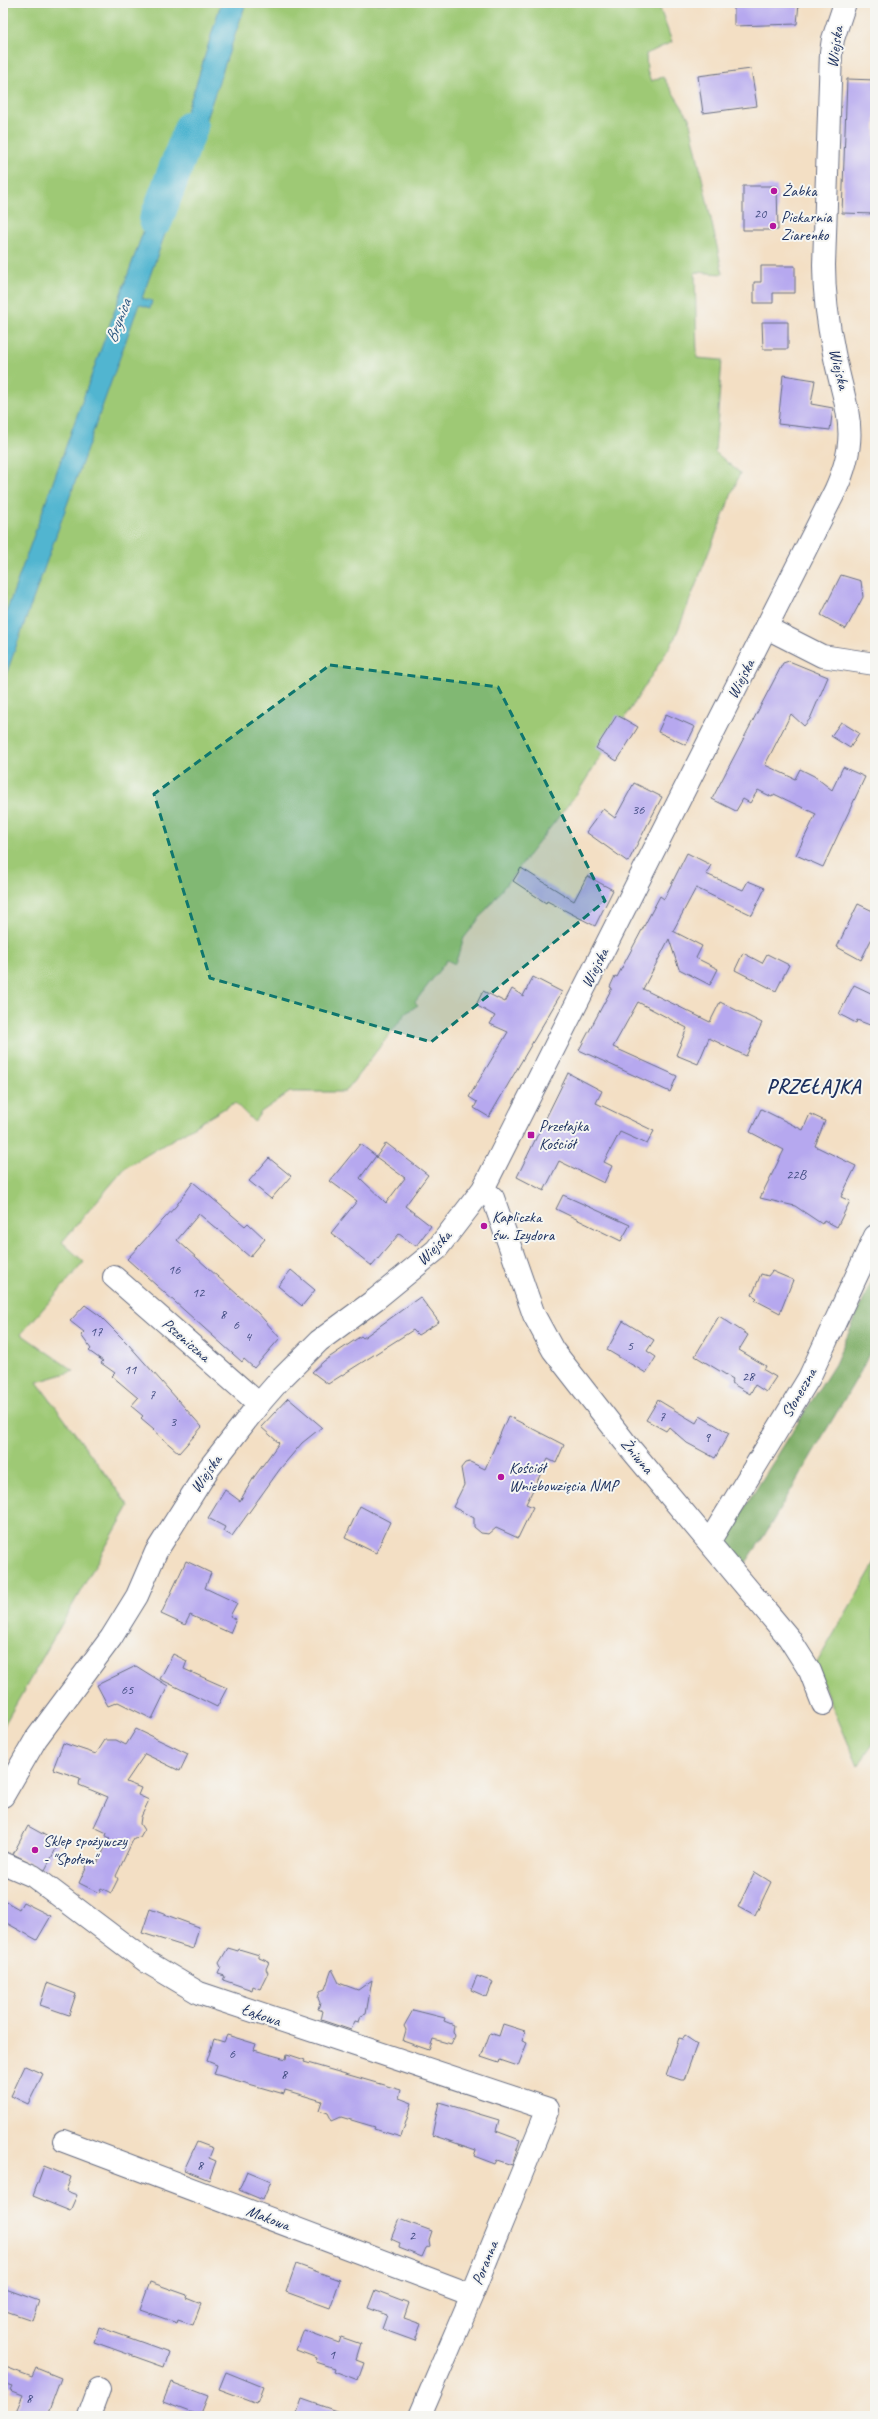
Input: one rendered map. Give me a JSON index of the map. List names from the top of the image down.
{
  "streets": {
    "street": [
      "Wiejska",
      "Pszeniczna",
      "Słoneczna",
      "Żniwna",
      "Łąkowa",
      "Makowa",
      "Poranna"
    ]
  },
  "crossings": [
    ["Wiejska", "Pszeniczna"],
    ["Wiejska", "Żniwna"],
    ["Słoneczna", "Żniwna"],
    ["Łąkowa", "Poranna"],
    ["Makowa", "Poranna"]
  ],
  "districts": ["PRZEŁAJKA"],
  "water": ["Brynica"],
  "places": {
    "other": [
      "Żabka",
      "Piekarnia Ziarenko",
      "Kapliczka św. Izydora",
      "Kościół Wniebowzięcia NMP",
      "Sklep spożywczy - \"Społem\""
    ],
    "transit": ["Przełajka Kościół"]
  },
  "house_numbers": [
    "20",
    "36",
    "22B",
    "16",
    "12",
    "8",
    "6",
    "17",
    "4",
    "5",
    "11",
    "28",
    "7",
    "7",
    "3",
    "9",
    "65",
    "6",
    "8",
    "8",
    "2",
    "1",
    "8"
  ]
}
